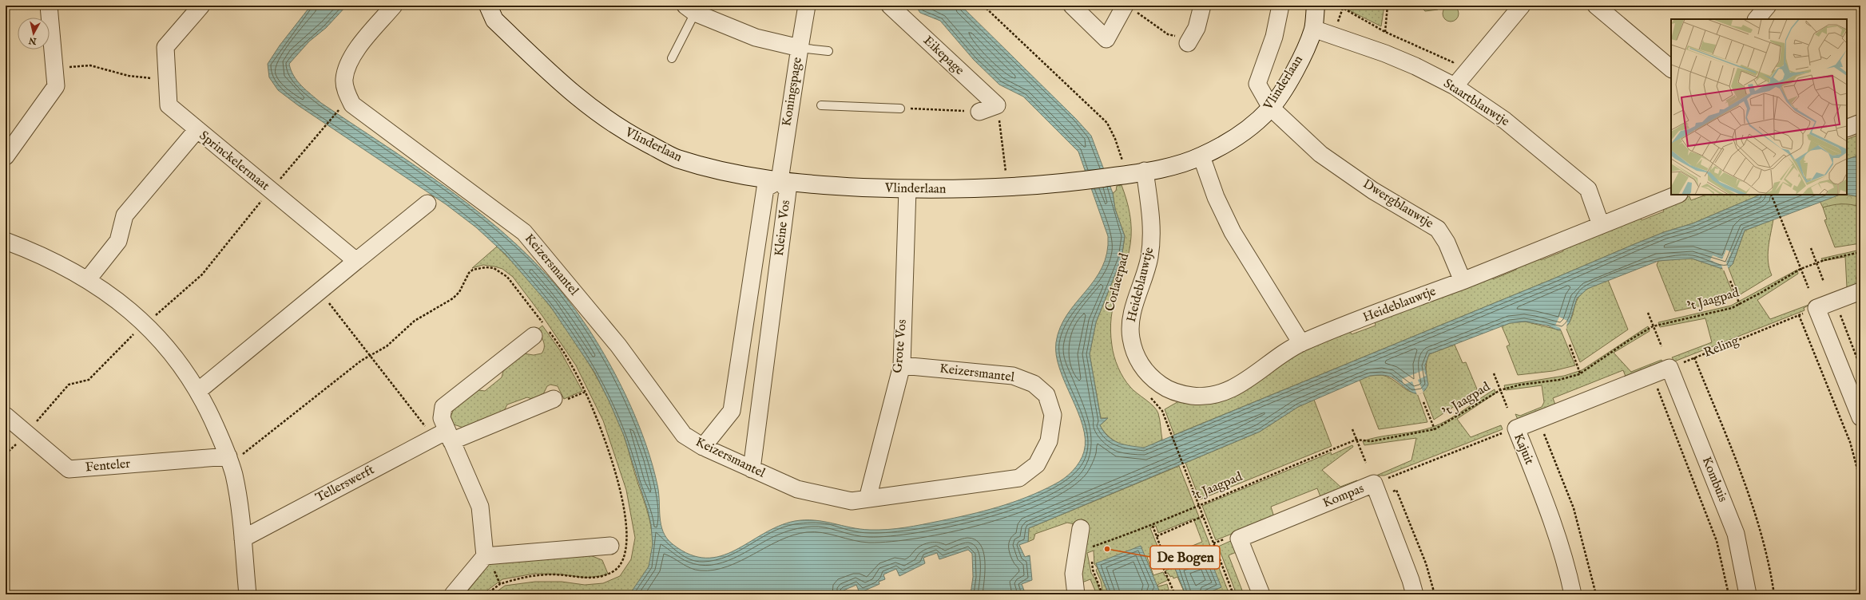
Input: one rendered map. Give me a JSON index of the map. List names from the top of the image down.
{
  "streets": {
    "street": [
      "Eikepage",
      "Vlinderlaan",
      "Koningspage",
      "Staartblauwtje",
      "Sprinckelermaat",
      "Dwergblauwtje",
      "Kleine Vos",
      "Keizersmantel",
      "Heideblauwtje",
      "Grote Vos",
      "Kajuit",
      "Fenteler",
      "Kombuis",
      "Tellerswerft",
      "Kompas"
    ],
    "path": ["'t Jaagpad", "Reling"]
  },
  "crossings": [
    ["Vlinderlaan", "Koningspage"],
    ["Vlinderlaan", "Staartblauwtje"],
    ["Vlinderlaan", "Dwergblauwtje"],
    ["Vlinderlaan", "Kleine Vos"],
    ["Vlinderlaan", "Heideblauwtje"],
    ["Vlinderlaan", "Grote Vos"],
    ["Koningspage", "Kleine Vos"],
    ["Dwergblauwtje", "Heideblauwtje"],
    ["Kleine Vos", "Keizersmantel"],
    ["Keizersmantel", "Grote Vos"],
    ["'t Jaagpad", "Kompas"],
    ["Reling", "Kombuis"],
    ["Kajuit", "Kompas"]
  ],
  "places": ["De Bogen"],
  "north": "bottom"
}
